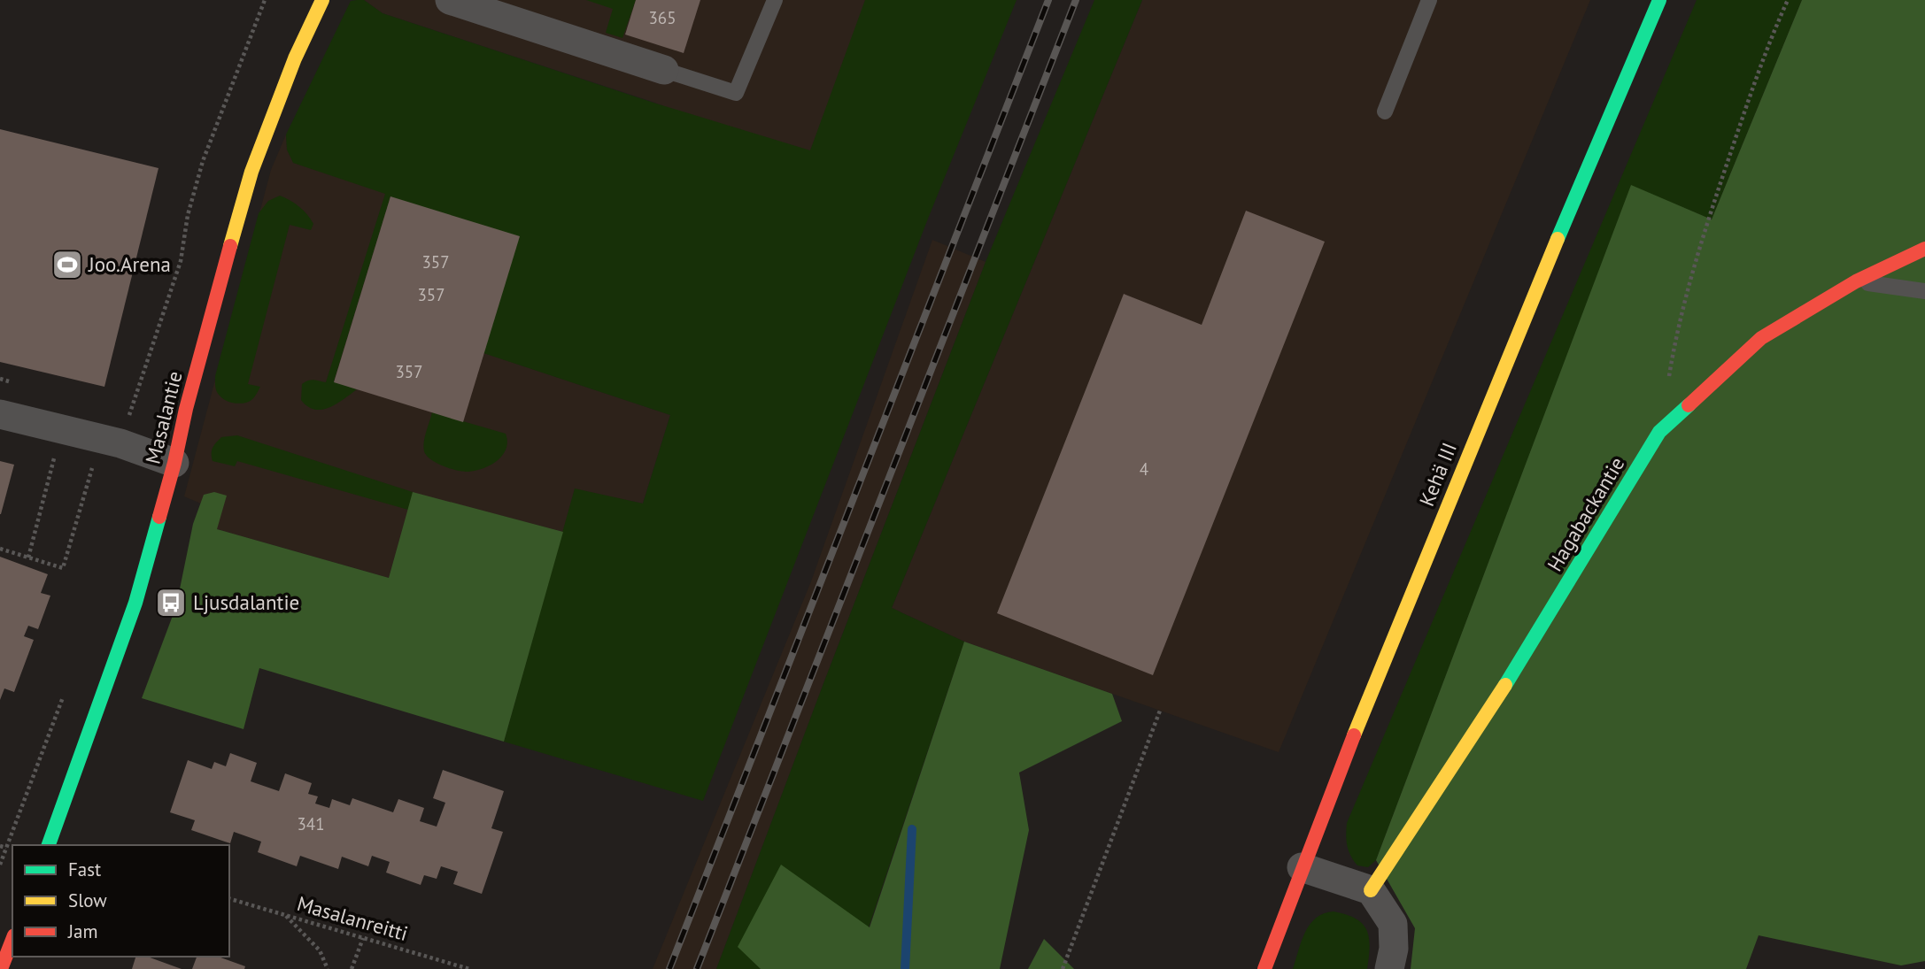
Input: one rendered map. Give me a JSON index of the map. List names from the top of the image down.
{
  "streets": {
    "main road": ["Masalantie", "Kehä III", "Hagabackantie"],
    "path": ["Masalanreitti"]
  },
  "places": {
    "sports": ["Joo.Arena"],
    "bus stop": ["Ljusdalantie"]
  },
  "house_numbers": [
    "365",
    "357",
    "357",
    "357",
    "4",
    "341"
  ],
  "legend": ["Fast", "Slow", "Jam"]
}
